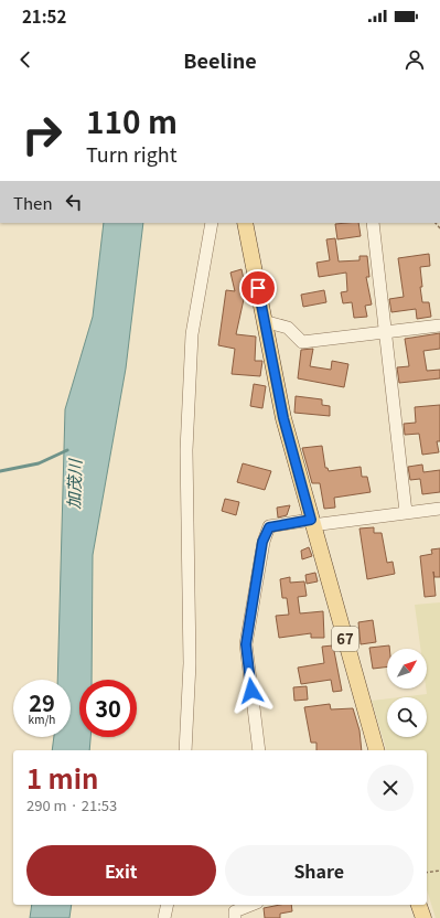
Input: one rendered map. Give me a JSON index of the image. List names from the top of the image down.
{
  "streets": {
    "main road": ["67"]
  },
  "water": ["加茂川"],
  "north": "top right",
  "page": {
    "status": "21:52",
    "header": "Beeline",
    "turn": ["110 m", "Turn right"],
    "then": "Then",
    "speed": "29 km/h",
    "limit": "30",
    "heading": ["1 min", "290 m · 21:53"],
    "buttons": ["Exit", "Share"]
  }
}
